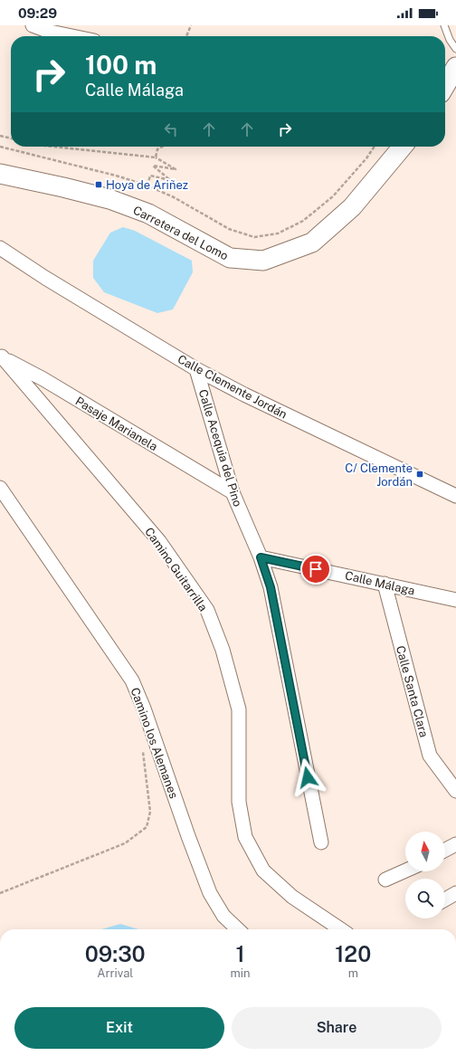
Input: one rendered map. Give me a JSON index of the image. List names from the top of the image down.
{
  "streets": {
    "main road": ["Carretera del Lomo"],
    "street": [
      "Calle Clemente Jordán",
      "Pasaje Marianela",
      "Calle Acequia del Pino",
      "Camino Guitarrilla",
      "Calle Málaga",
      "Calle Santa Clara",
      "Camino los Alemanes"
    ]
  },
  "crossings": [
    ["Calle Clemente Jordán", "Calle Acequia del Pino"],
    ["Pasaje Marianela", "Calle Acequia del Pino"],
    ["Pasaje Marianela", "Camino Guitarrilla"],
    ["Calle Acequia del Pino", "Calle Málaga"],
    ["Calle Málaga", "Calle Santa Clara"]
  ],
  "places": {
    "transit": ["Hoya de Ariñez", "C/ Clemente Jordán"]
  },
  "north": "top",
  "page": {
    "status": "09:29",
    "turn": ["100 m", "Calle Málaga"],
    "eta": [
      "09:30",
      "Arrival",
      "1",
      "min",
      "120",
      "m"
    ],
    "buttons": ["Exit", "Share"]
  }
}
